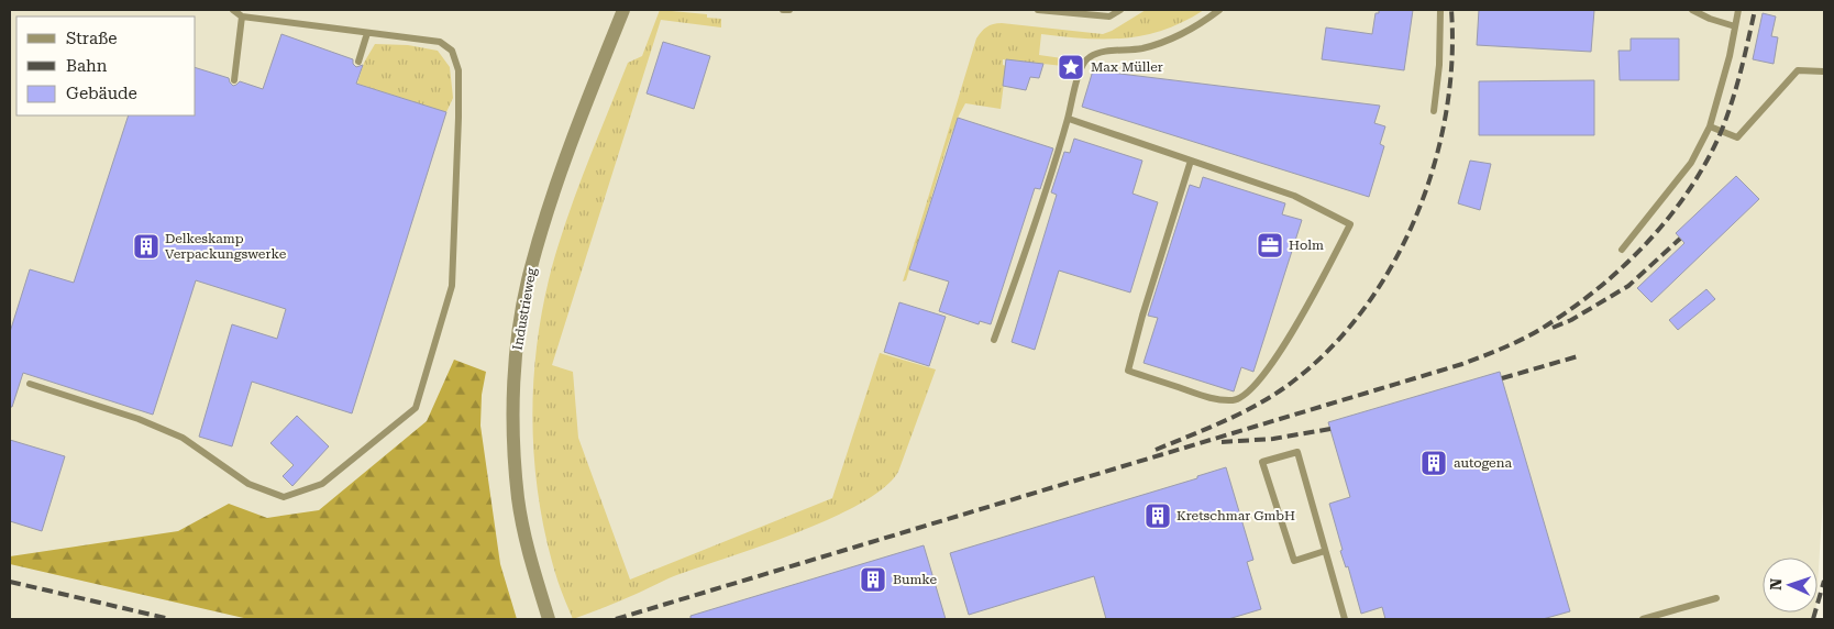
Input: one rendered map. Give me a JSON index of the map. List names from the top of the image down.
{
  "streets": {
    "street": ["Industrieweg"]
  },
  "places": {
    "place": ["Max Müller"],
    "office": ["Holm"],
    "building": [
      "Delkeskamp Verpackungswerke",
      "autogena",
      "Kretschmar GmbH",
      "Bumke"
    ]
  },
  "legend": ["Straße", "Bahn", "Gebäude"],
  "north": "left"
}
